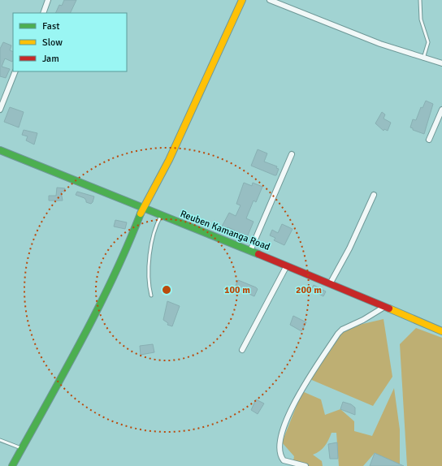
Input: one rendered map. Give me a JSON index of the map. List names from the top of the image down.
{
  "streets": {
    "street": ["Reuben Kamanga Road"]
  },
  "legend": ["Fast", "Slow", "Jam"],
  "rings": ["100 m", "200 m"]
}
